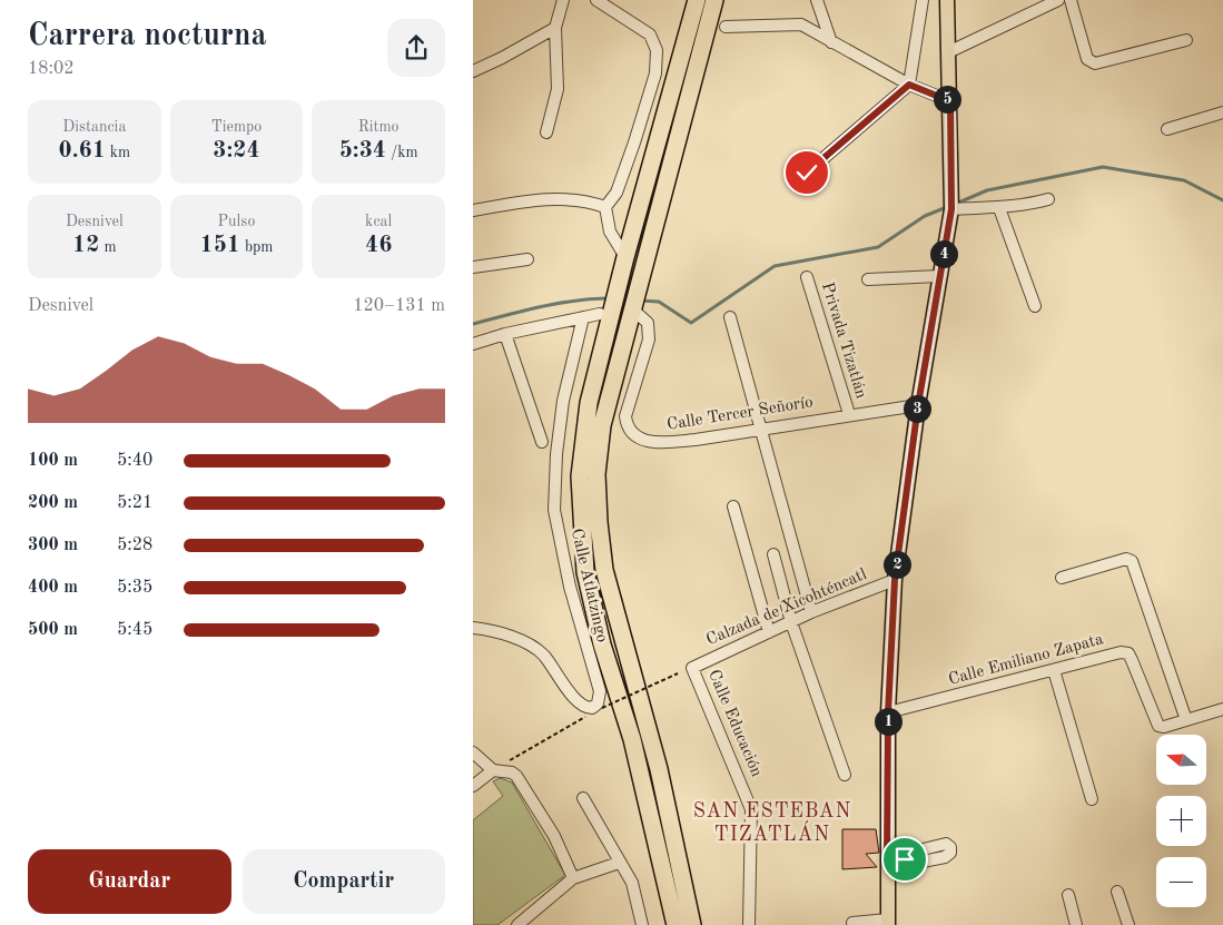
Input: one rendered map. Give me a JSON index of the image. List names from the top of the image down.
{
  "streets": {
    "street": [
      "Privada Tizatlán",
      "Calle Tercer Señorío",
      "Calle Atlatzingo",
      "Calzada de Xicohténcatl",
      "Calle Emiliano Zapata",
      "Calle Educación"
    ]
  },
  "crossings": [
    ["Privada Tizatlán", "Calle Tercer Señorío"],
    ["Calzada de Xicohténcatl", "Calle Educación"]
  ],
  "districts": ["SAN ESTEBAN TIZATLÁN"],
  "north": "left",
  "page": {
    "heading": ["Carrera nocturna", "18:02"],
    "pins": [
      "5",
      "4",
      "3",
      "2",
      "1"
    ],
    "stats": [
      ["Distancia", "0.61 km"],
      ["Tiempo", "3:24"],
      ["Ritmo", "5:34 /km"],
      ["Desnivel", "12 m"],
      ["Pulso", "151 bpm"],
      ["kcal", "46"]
    ],
    "chart": ["Desnivel", "120–131 m"],
    "list": [
      {
        "name": "100 m",
        "note": "5:40"
      },
      {
        "name": "200 m",
        "note": "5:21"
      },
      {
        "name": "300 m",
        "note": "5:28"
      },
      {
        "name": "400 m",
        "note": "5:35"
      },
      {
        "name": "500 m",
        "note": "5:45"
      }
    ],
    "map_buttons": ["+", "−"],
    "buttons": ["Guardar", "Compartir"]
  }
}
